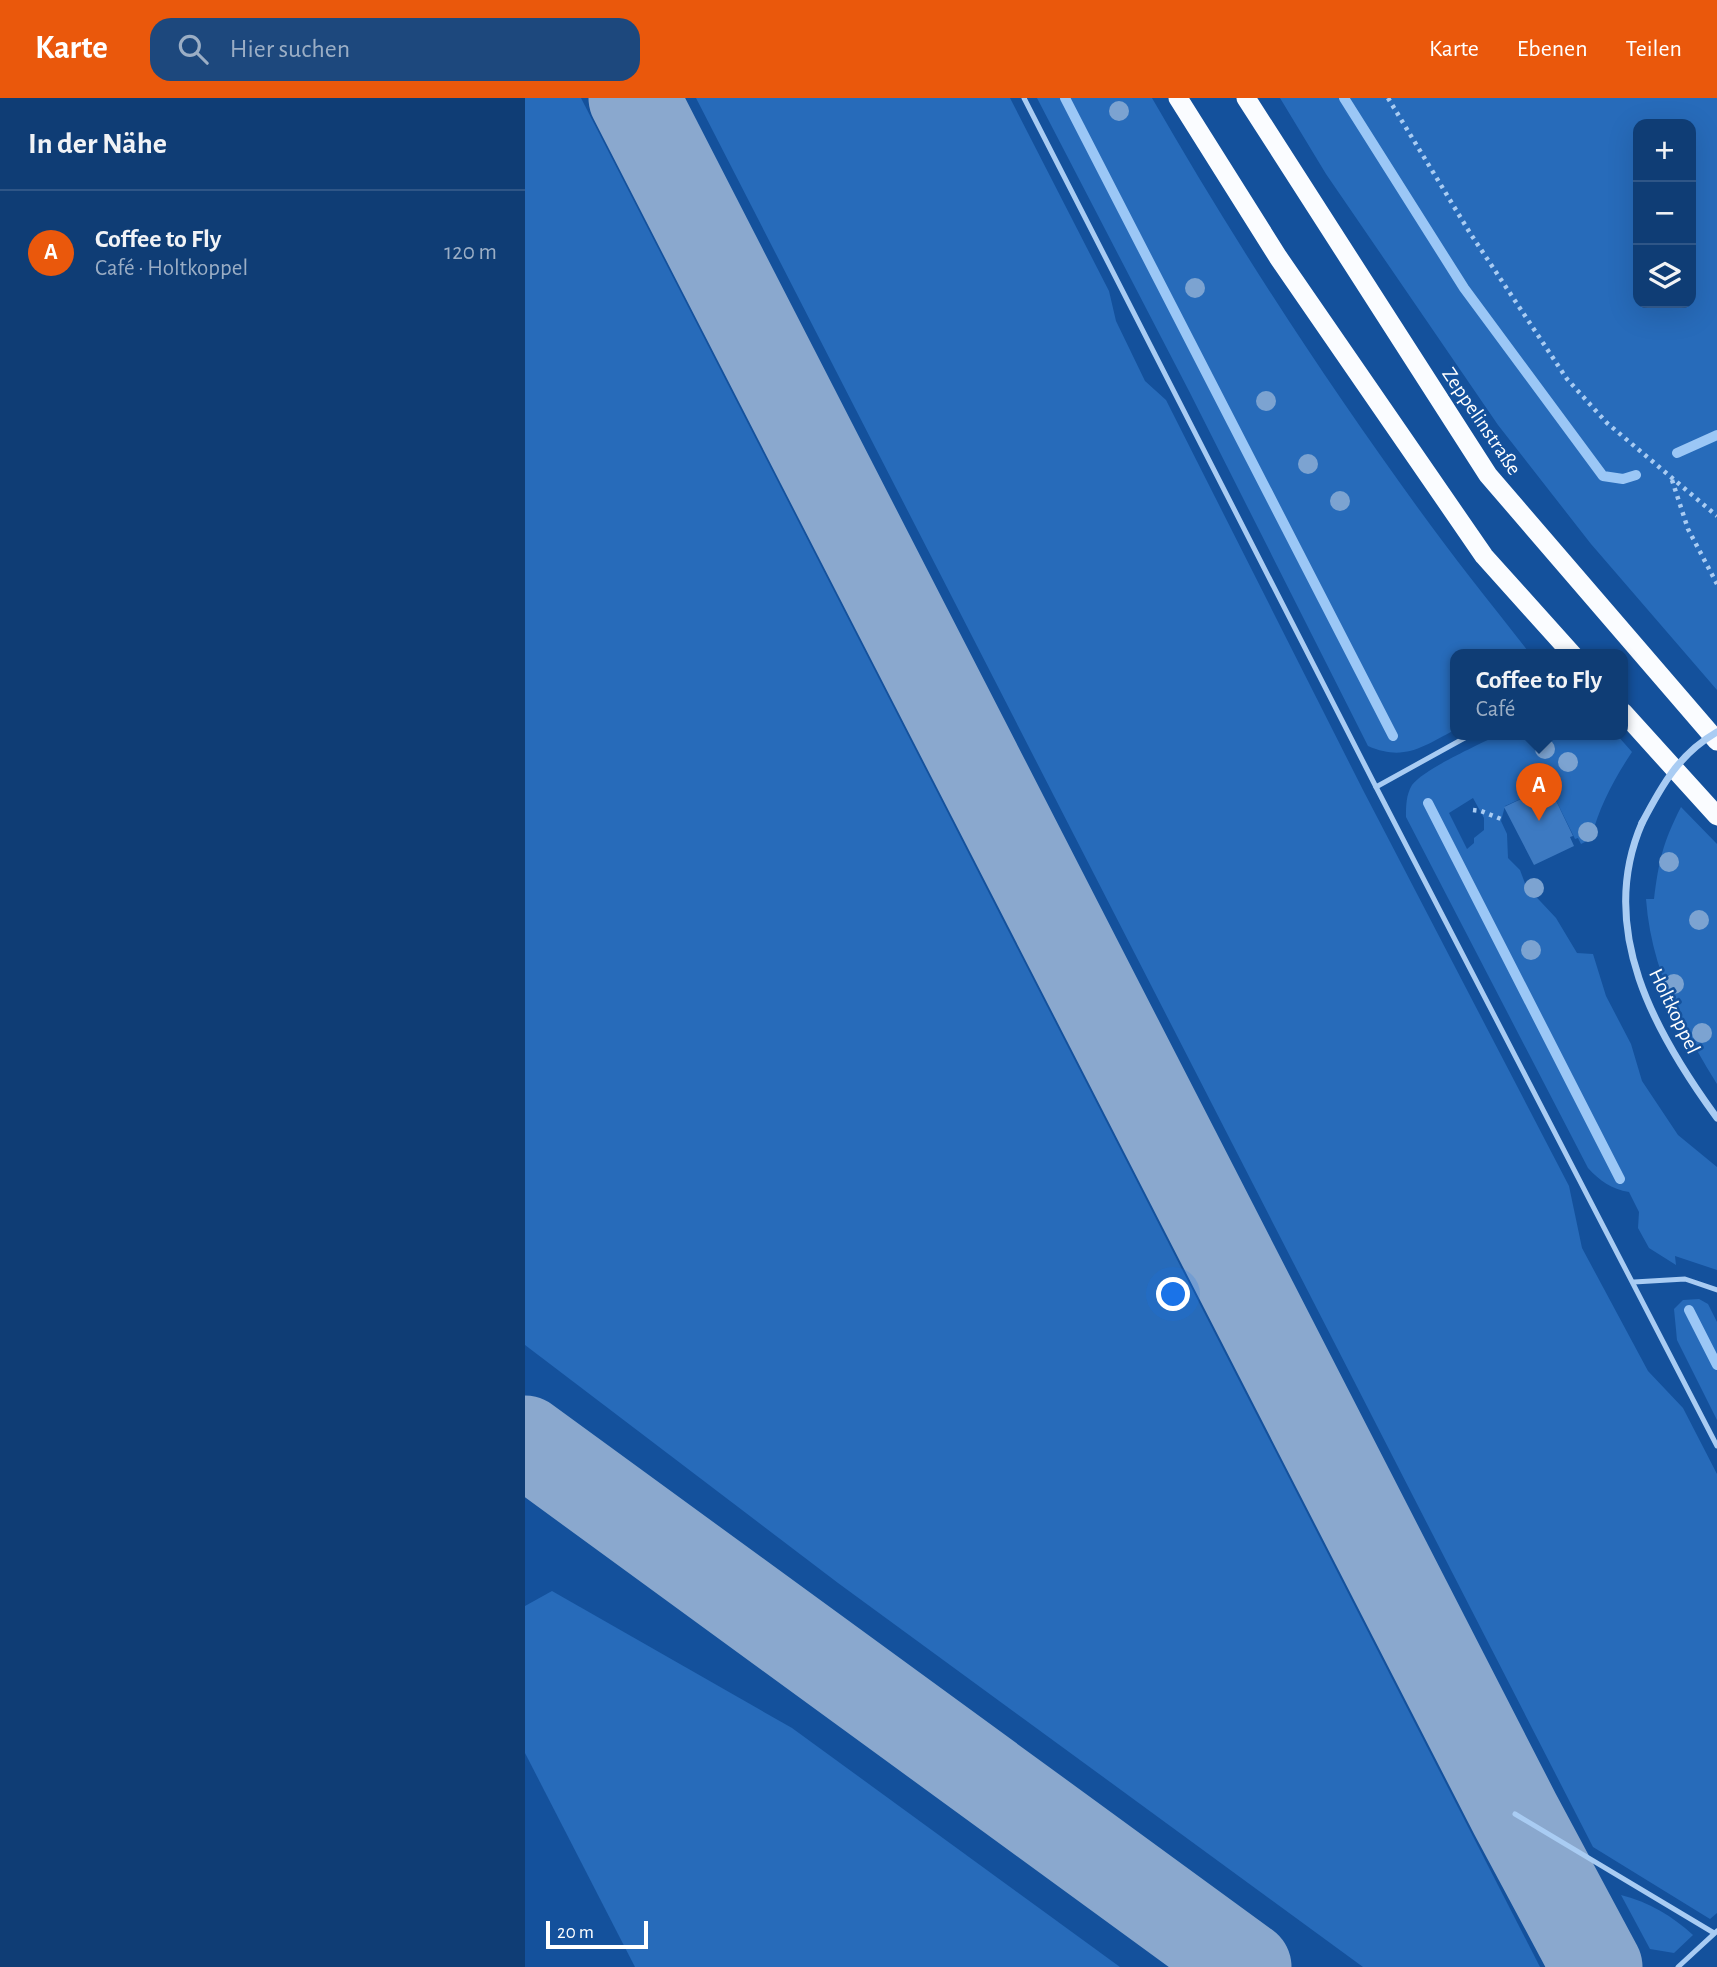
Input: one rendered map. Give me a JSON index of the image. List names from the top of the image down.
{
  "streets": {
    "highway": ["Zeppelinstraße"],
    "street": ["Holtkoppel"]
  },
  "scale_bar": "20 m",
  "page": {
    "header": "Karte",
    "search": "Hier suchen",
    "nav": ["Karte", "Ebenen", "Teilen"],
    "heading": "In der Nähe",
    "map_buttons": ["+", "−"],
    "list": [
      {
        "mark": "A",
        "name": "Coffee to Fly",
        "note": "Café · Holtkoppel",
        "value": "120 m"
      }
    ],
    "popup": ["Coffee to Fly", "Café"],
    "pins": "A",
    "scale": "20 m"
  }
}
